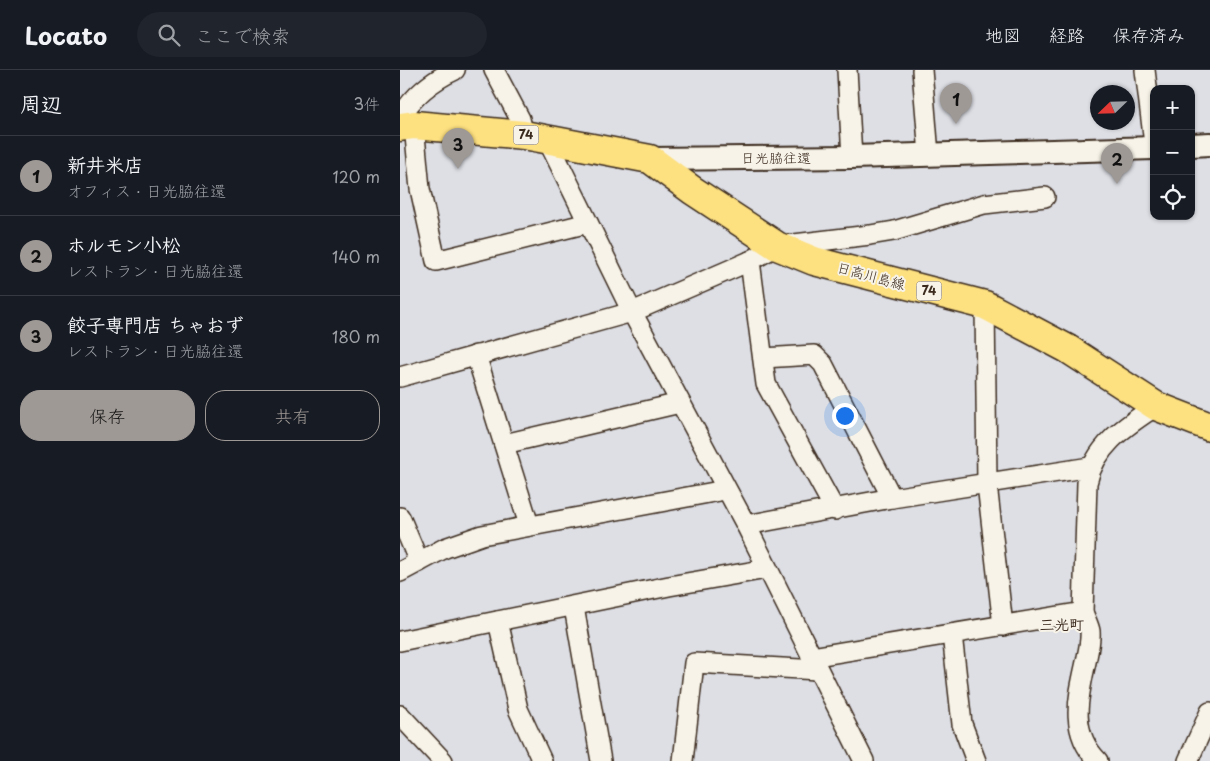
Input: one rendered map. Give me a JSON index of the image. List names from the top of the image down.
{
  "streets": {
    "main road": ["74", "日光脇往還", "日高川島線"]
  },
  "crossings": [
    ["日光脇往還", "日高川島線"]
  ],
  "districts": ["三光町"],
  "north": "bottom left",
  "page": {
    "header": "Locato",
    "search": "ここで検索",
    "nav": ["地図", "経路", "保存済み"],
    "heading": ["周辺", "3件"],
    "pins": ["1", "3", "2"],
    "map_buttons": ["+", "−"],
    "list": [
      {
        "mark": "1",
        "name": "新井米店",
        "note": "オフィス · 日光脇往還",
        "value": "120 m"
      },
      {
        "mark": "2",
        "name": "ホルモン小松",
        "note": "レストラン · 日光脇往還",
        "value": "140 m"
      },
      {
        "mark": "3",
        "name": "餃子専門店 ちゃおず",
        "note": "レストラン · 日光脇往還",
        "value": "180 m"
      }
    ],
    "buttons": ["保存", "共有"]
  }
}
